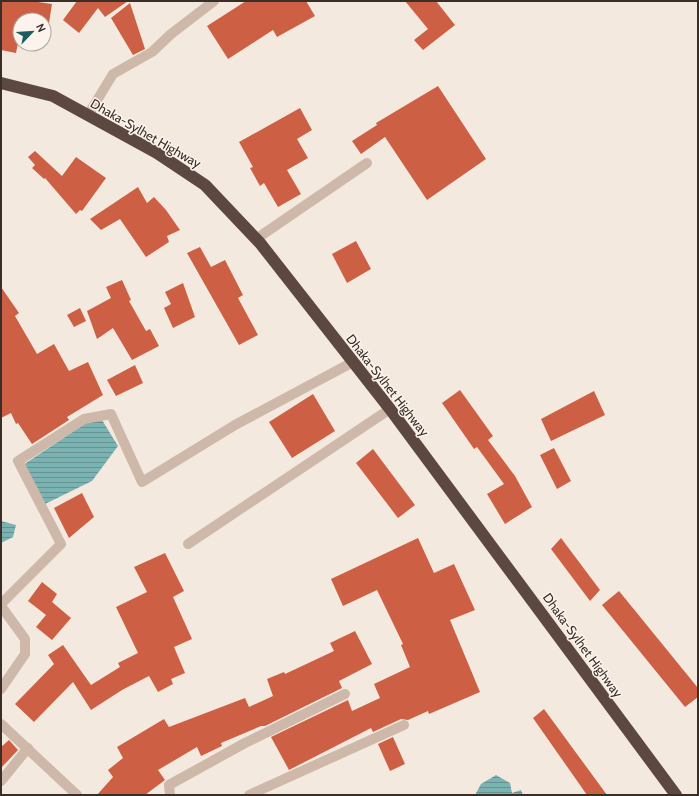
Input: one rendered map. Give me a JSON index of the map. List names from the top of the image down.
{
  "streets": {
    "highway": ["Dhaka-Sylhet Highway"]
  },
  "north": "top right"
}
